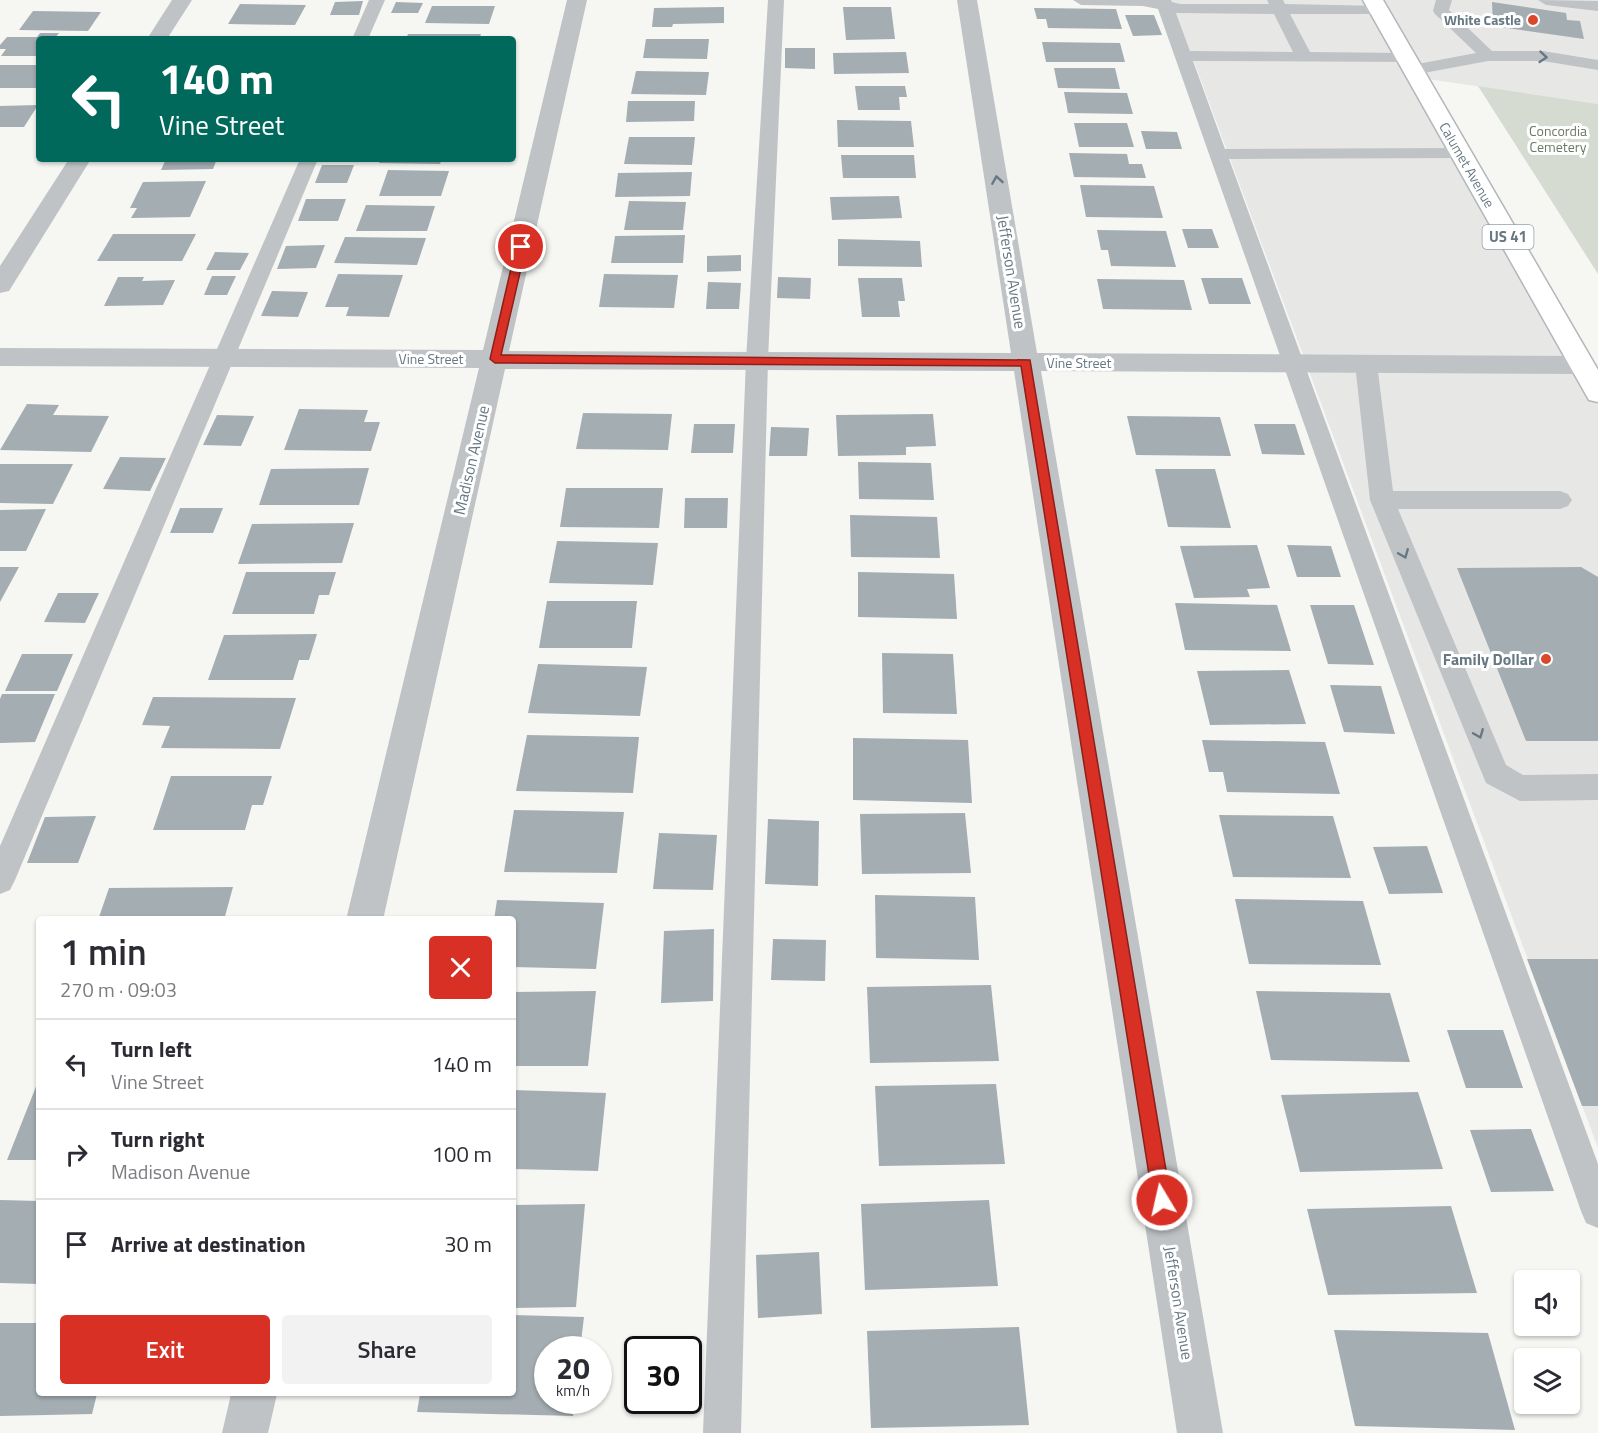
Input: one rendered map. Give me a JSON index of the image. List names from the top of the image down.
{
  "streets": {
    "main road": ["Calumet Avenue", "US 41"],
    "street": ["Jefferson Avenue", "Vine Street", "Madison Avenue"]
  },
  "crossings": [
    ["Calumet Avenue", "Vine Street"],
    ["Jefferson Avenue", "Vine Street"],
    ["Vine Street", "Madison Avenue"]
  ],
  "parks": ["Concordia Cemetery"],
  "places": ["White Castle", "Family Dollar"],
  "page": {
    "turn": ["140 m", "Vine Street"],
    "heading": ["1 min", "270 m · 09:03"],
    "list": [
      {
        "name": "Turn left",
        "note": "Vine Street",
        "value": "140 m"
      },
      {
        "name": "Turn right",
        "note": "Madison Avenue",
        "value": "100 m"
      },
      {
        "name": "Arrive at destination",
        "value": "30 m"
      }
    ],
    "buttons": ["Exit", "Share"],
    "speed": "20 km/h",
    "limit": "30"
  }
}
